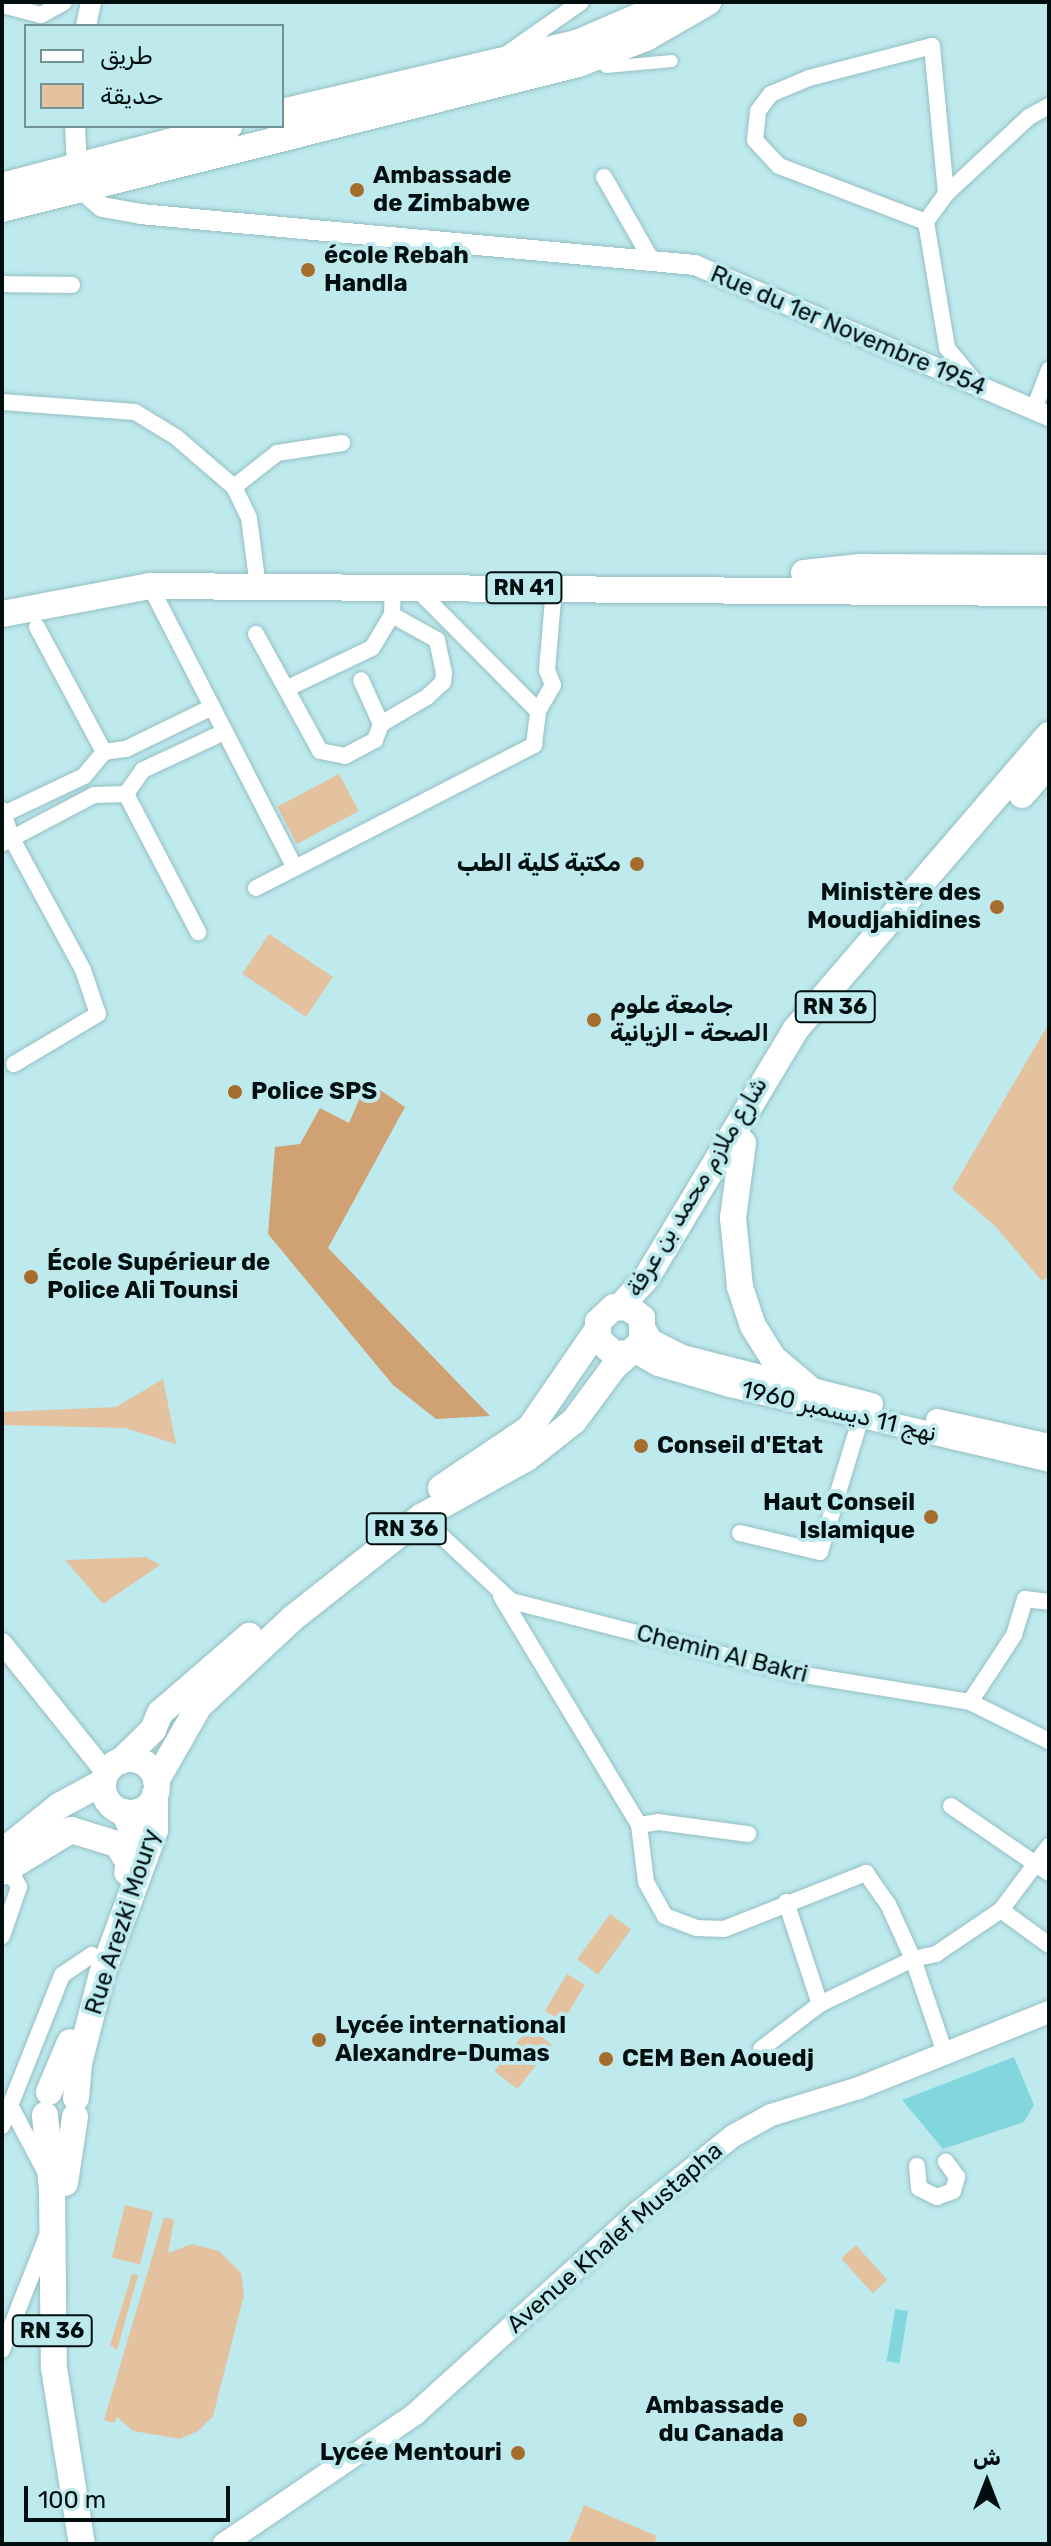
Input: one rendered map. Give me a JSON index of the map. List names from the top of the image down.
{
  "streets": {
    "main road": [
      "RN 41",
      "RN 36",
      "شارع ملازم محمد بن عرفة",
      "نهج 11 ديسمبر 1960",
      "Rue Arezki Moury",
      "Avenue Khalef Mustapha"
    ],
    "street": ["Rue du 1er Novembre 1954", "Chemin Al Bakri"]
  },
  "crossings": [
    ["RN 36", "شارع ملازم محمد بن عرفة"],
    ["RN 36", "نهج 11 ديسمبر 1960"],
    ["RN 36", "Chemin Al Bakri"],
    ["RN 36", "Rue Arezki Moury"],
    ["شارع ملازم محمد بن عرفة", "نهج 11 ديسمبر 1960"]
  ],
  "places": [
    "Ambassade de Zimbabwe",
    "école Rebah Handla",
    "مكتبة كلية الطب",
    "Ministère des Moudjahidines",
    "جامعة علوم الصحة - الزيانية",
    "Police SPS",
    "École Supérieur de Police Ali Tounsi",
    "Conseil d'Etat",
    "Haut Conseil Islamique",
    "Lycée international Alexandre-Dumas",
    "CEM Ben Aouedj",
    "Ambassade du Canada",
    "Lycée Mentouri"
  ],
  "legend": ["طريق", "حديقة"],
  "scale_bar": "100 m",
  "north": "top"
}
